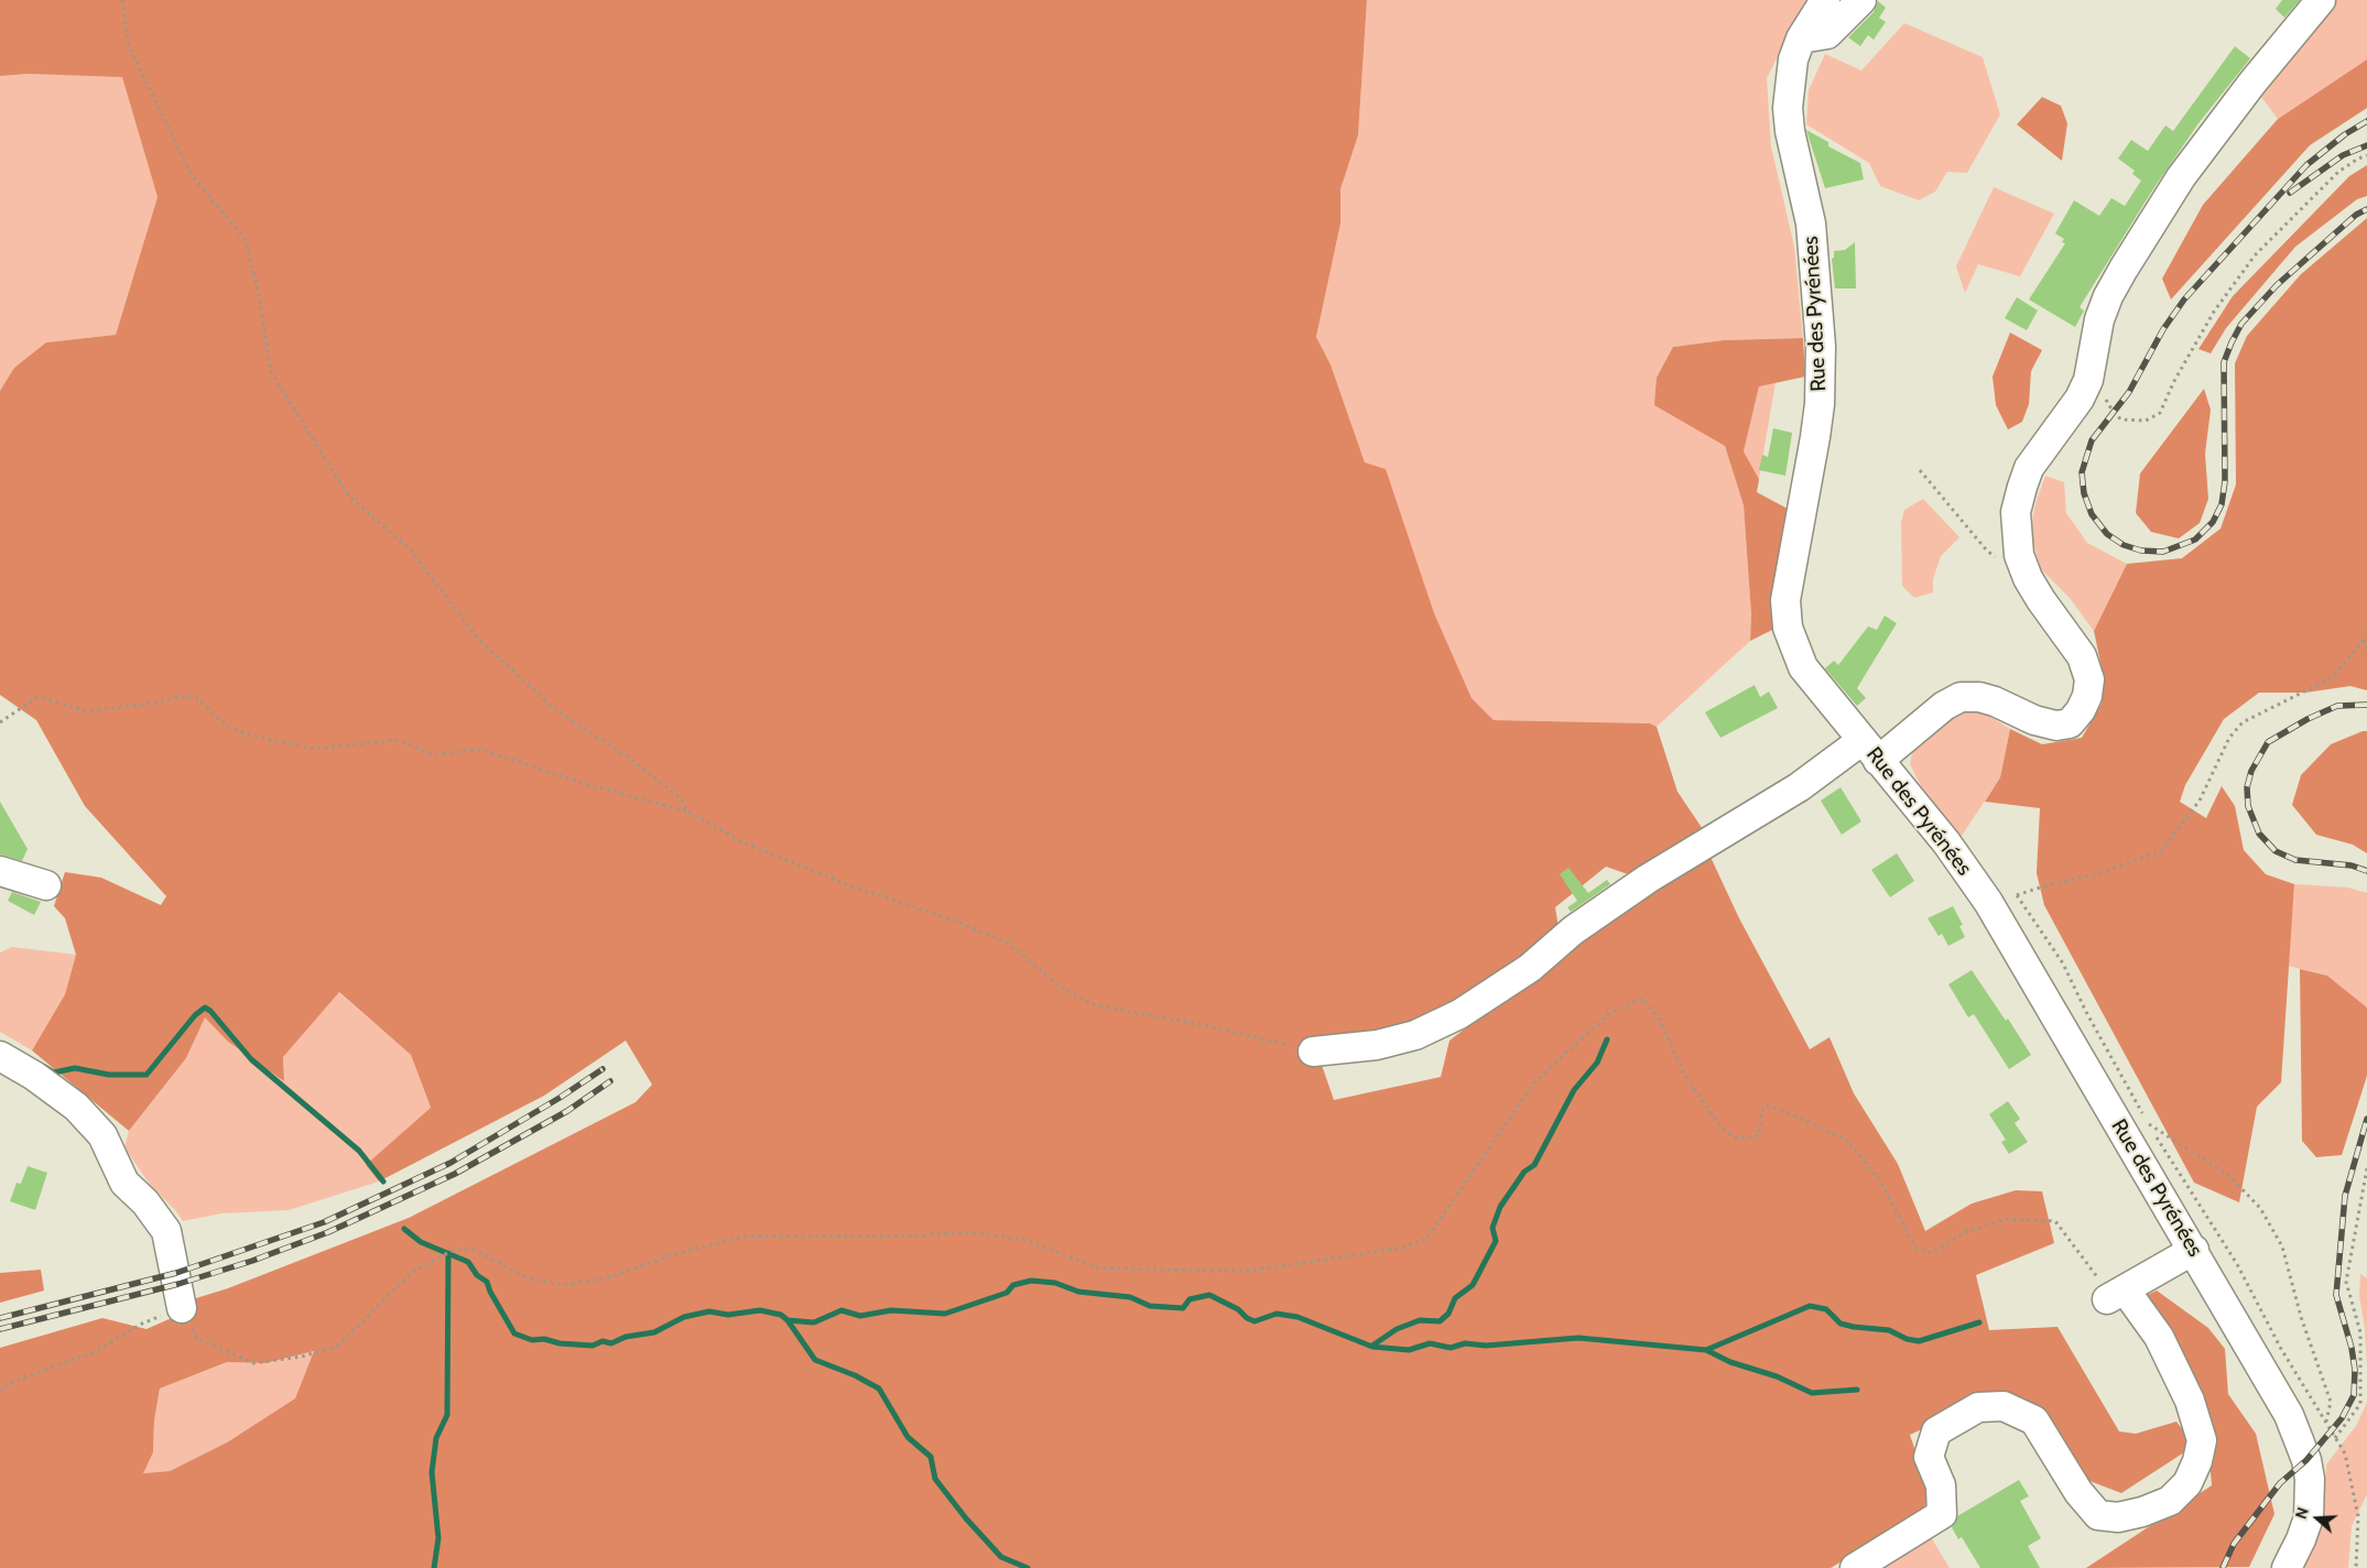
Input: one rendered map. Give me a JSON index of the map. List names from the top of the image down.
{
  "streets": {
    "street": ["Rue des Pyrénées"]
  },
  "north": "left"
}
